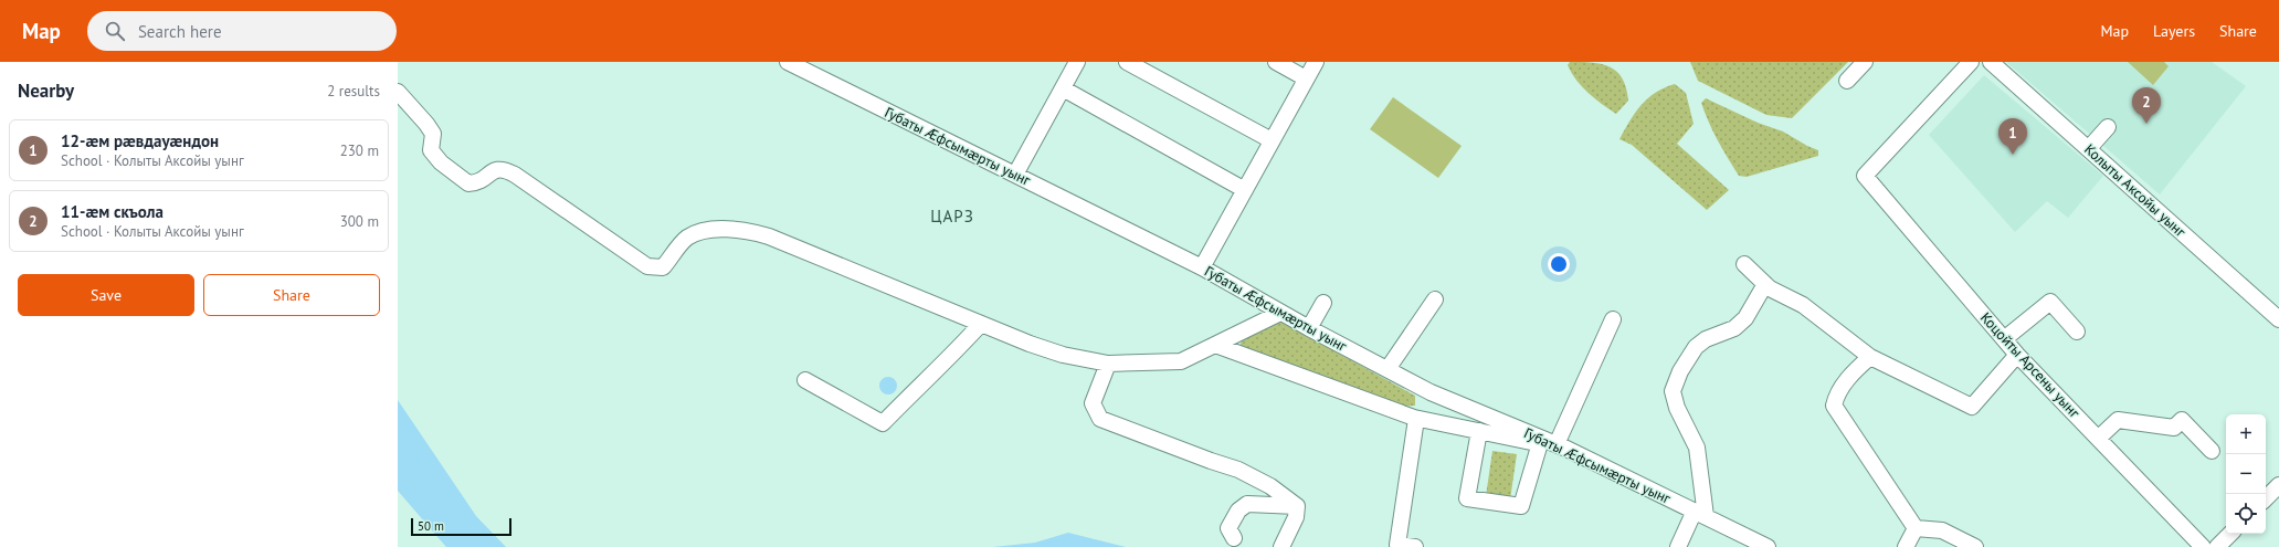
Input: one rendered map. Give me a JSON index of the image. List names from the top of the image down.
{
  "streets": {
    "street": ["Губаты Æфсымæрты уынг", "Колыты Аксойы уынг", "Коцойты Арсены уынг"]
  },
  "districts": ["ЦАРЗ"],
  "scale_bar": "50 m",
  "page": {
    "header": "Map",
    "search": "Search here",
    "nav": ["Map", "Layers", "Share"],
    "heading": ["Nearby", "2 results"],
    "pins": ["2", "1"],
    "list": [
      {
        "mark": "1",
        "name": "12-æм рӕвдауӕндон",
        "note": "School · Колыты Аксойы уынг",
        "value": "230 m"
      },
      {
        "mark": "2",
        "name": "11-æм скъола",
        "note": "School · Колыты Аксойы уынг",
        "value": "300 m"
      }
    ],
    "buttons": ["Save", "Share"],
    "map_buttons": ["+", "−"],
    "scale": "50 m"
  }
}
